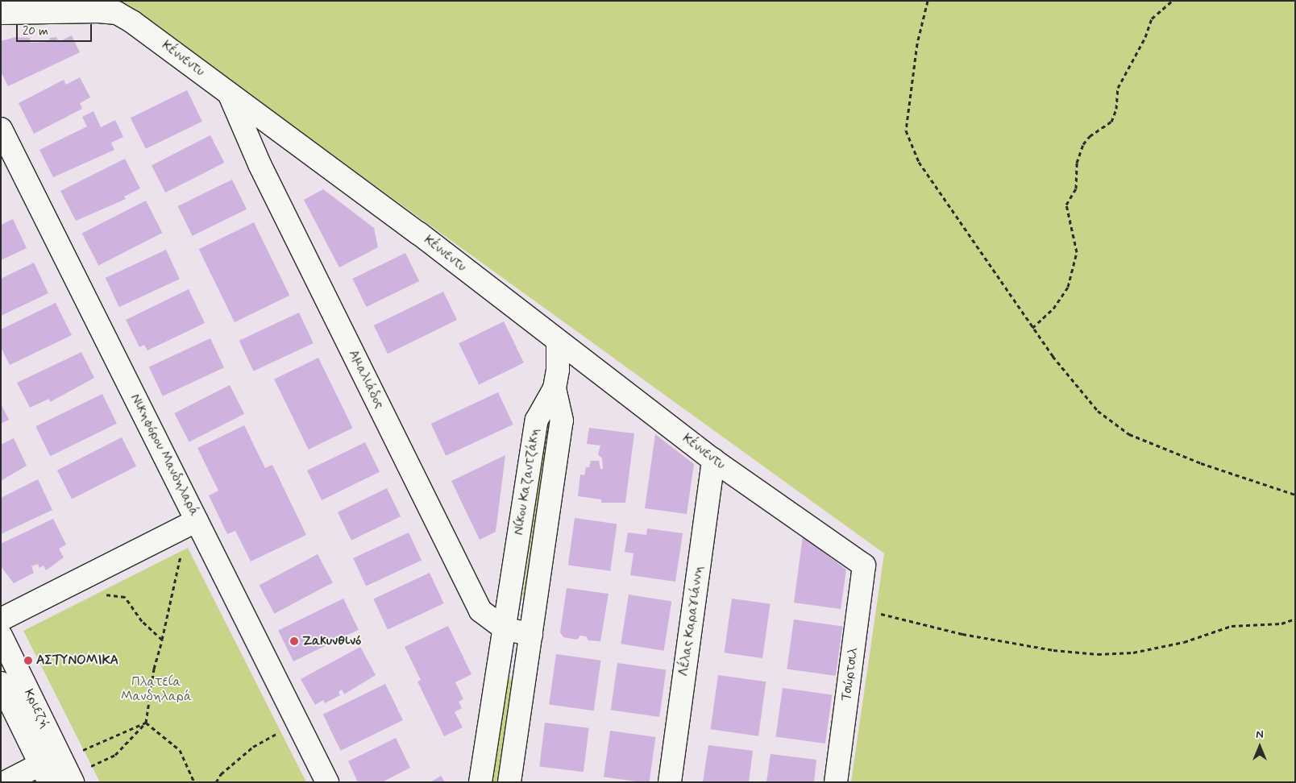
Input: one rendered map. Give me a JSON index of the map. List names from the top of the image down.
{
  "streets": {
    "street": [
      "Κέννεντυ",
      "Αμαλιάδος",
      "Νικηφόρου Μανδηλαρά",
      "Νίκου Καζαντζάκη",
      "Λέλας Καραγιάννη",
      "Τσώρτσιλ",
      "Κριεζή"
    ]
  },
  "crossings": [
    ["Κέννεντυ", "Αμαλιάδος"],
    ["Κέννεντυ", "Λέλας Καραγιάννη"],
    ["Κέννεντυ", "Τσώρτσιλ"],
    ["Αμαλιάδος", "Νίκου Καζαντζάκη"]
  ],
  "parks": ["Πλατεία Μανδηλαρά"],
  "places": ["Ζακυνθινό", "ΑΣΤΥΝΟΜΙΚΑ"],
  "scale_bar": "20 m",
  "north": "top"
}
